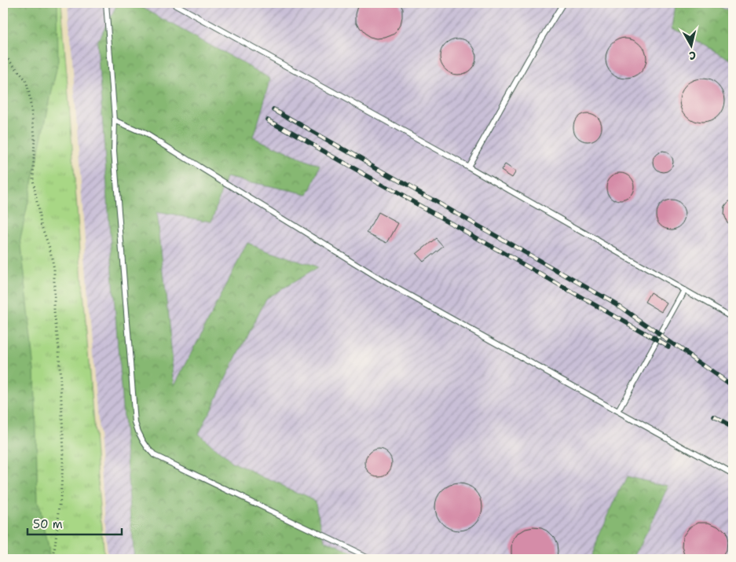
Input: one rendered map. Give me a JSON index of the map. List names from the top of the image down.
{
  "scale_bar": "50 m",
  "north": "bottom"
}
